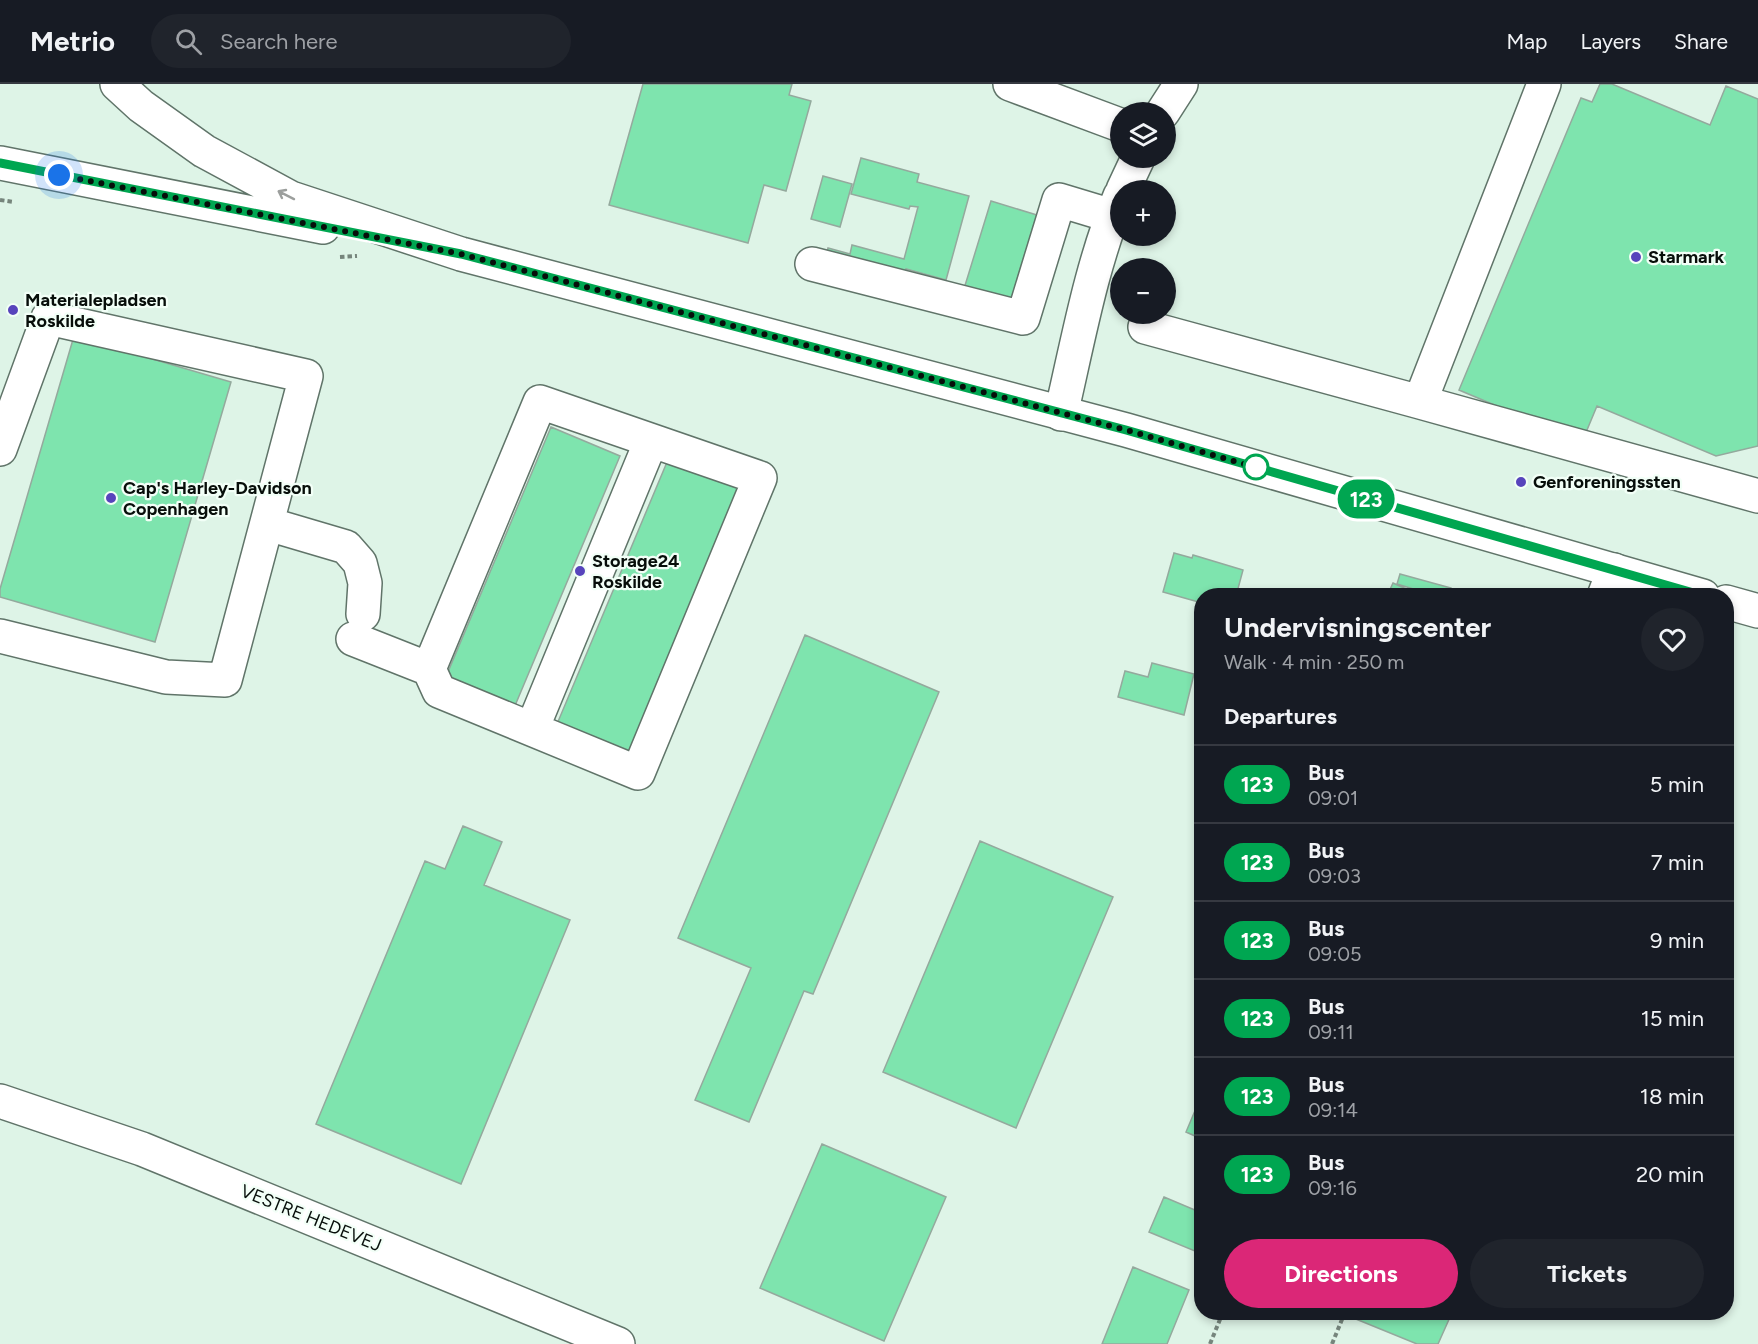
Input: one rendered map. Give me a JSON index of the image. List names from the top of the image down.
{
  "streets": {
    "main road": ["VESTRE HEDEVEJ"]
  },
  "places": [
    "Starmark",
    "Materialepladsen Roskilde",
    "Genforeningssten",
    "Cap's Harley-Davidson Copenhagen",
    "Storage24 Roskilde"
  ],
  "lines": ["bus line 123"],
  "page": {
    "header": "Metrio",
    "search": "Search here",
    "nav": ["Map", "Layers", "Share"],
    "on_map": "123",
    "map_buttons": ["+", "−"],
    "heading": [
      ["Undervisningscenter", "Walk · 4 min · 250 m"],
      "Departures"
    ],
    "list": [
      {
        "mark": "123",
        "name": "Bus",
        "note": "09:01",
        "value": "5 min"
      },
      {
        "mark": "123",
        "name": "Bus",
        "note": "09:03",
        "value": "7 min"
      },
      {
        "mark": "123",
        "name": "Bus",
        "note": "09:05",
        "value": "9 min"
      },
      {
        "mark": "123",
        "name": "Bus",
        "note": "09:11",
        "value": "15 min"
      },
      {
        "mark": "123",
        "name": "Bus",
        "note": "09:14",
        "value": "18 min"
      },
      {
        "mark": "123",
        "name": "Bus",
        "note": "09:16",
        "value": "20 min"
      }
    ],
    "buttons": ["Directions", "Tickets"]
  }
}
